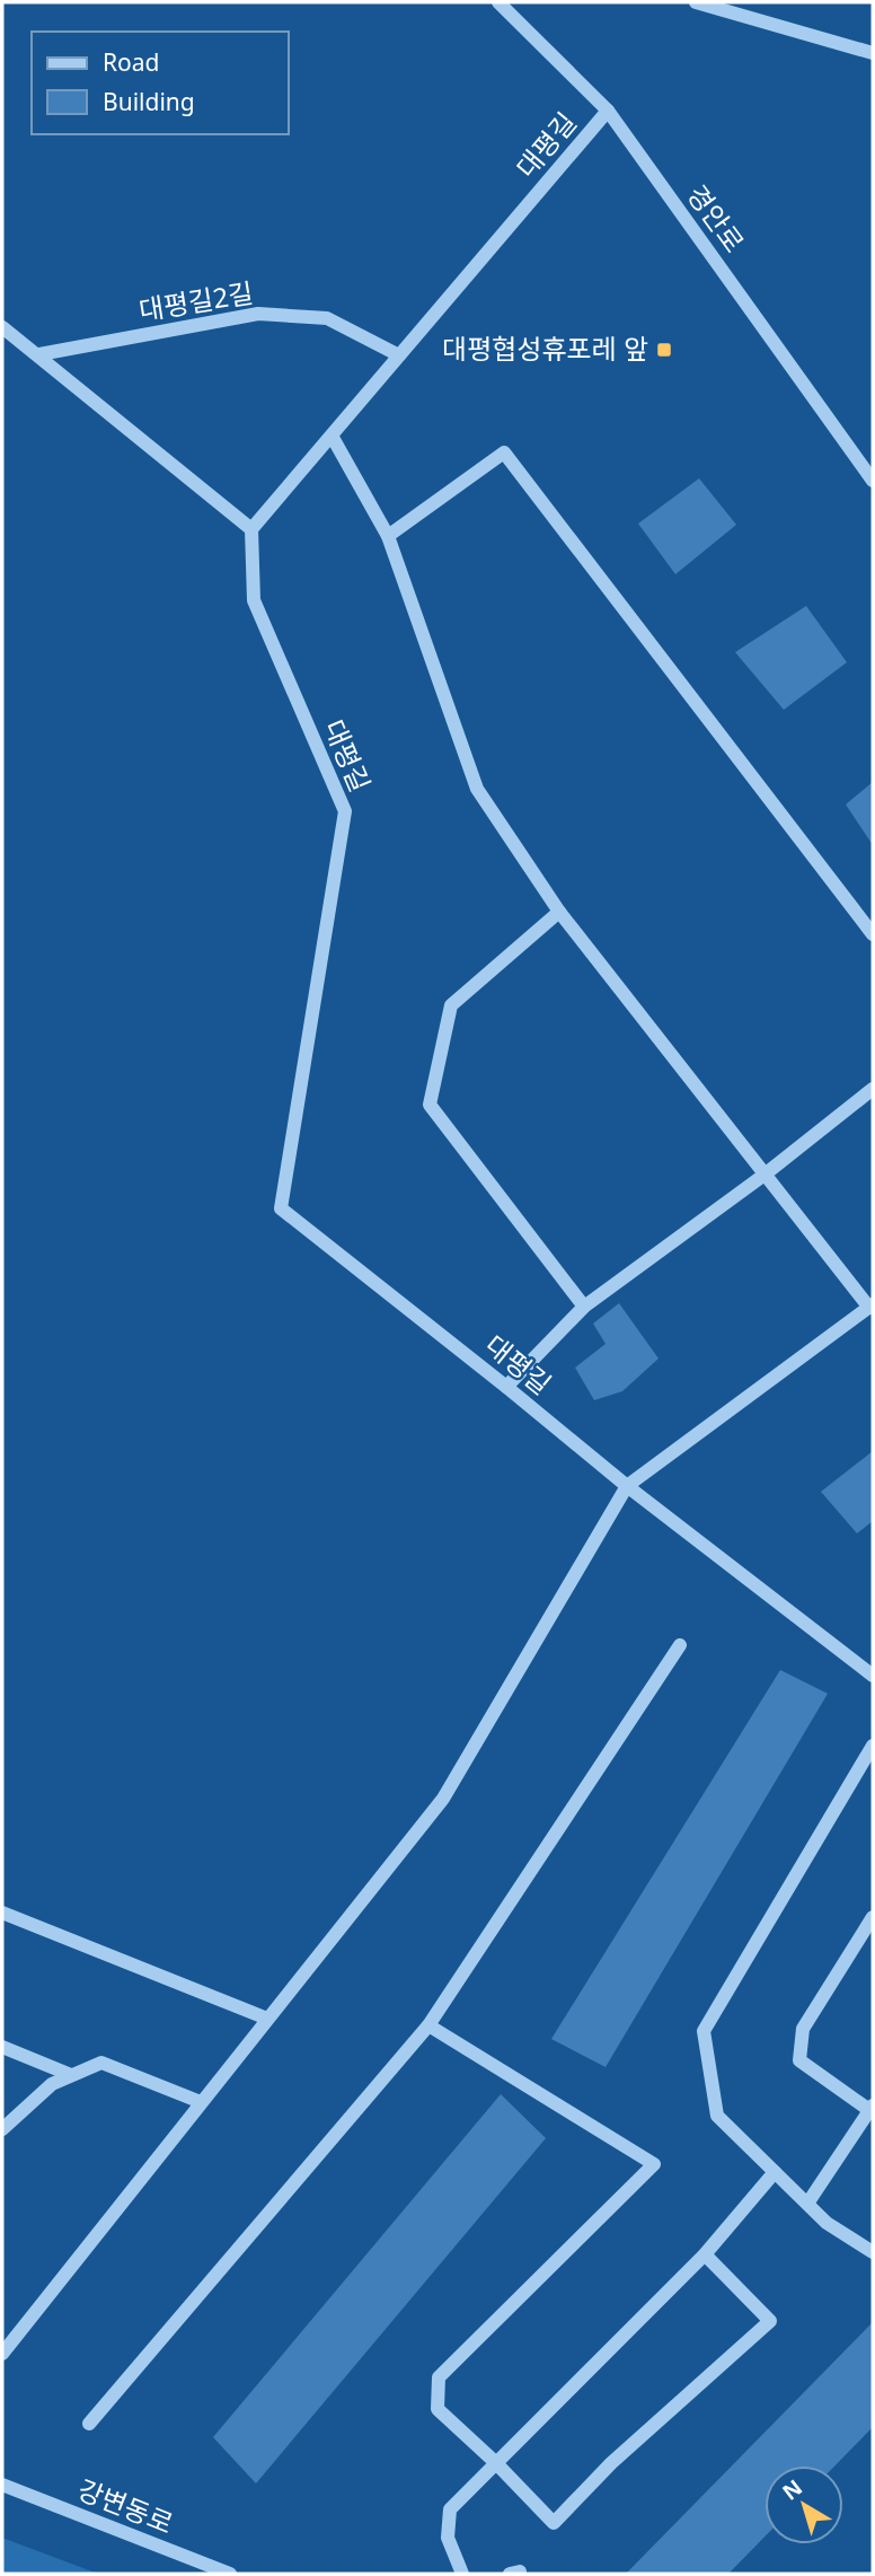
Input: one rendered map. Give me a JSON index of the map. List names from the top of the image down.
{
  "streets": {
    "street": [
      "대평길",
      "경안로",
      "대평길2길",
      "강변동로"
    ]
  },
  "crossings": [
    ["대평길", "경안로"],
    ["대평길", "대평길2길"]
  ],
  "places": {
    "transit": ["대평협성휴포레 앞"]
  },
  "legend": ["Road", "Building"],
  "north": "top left"
}
